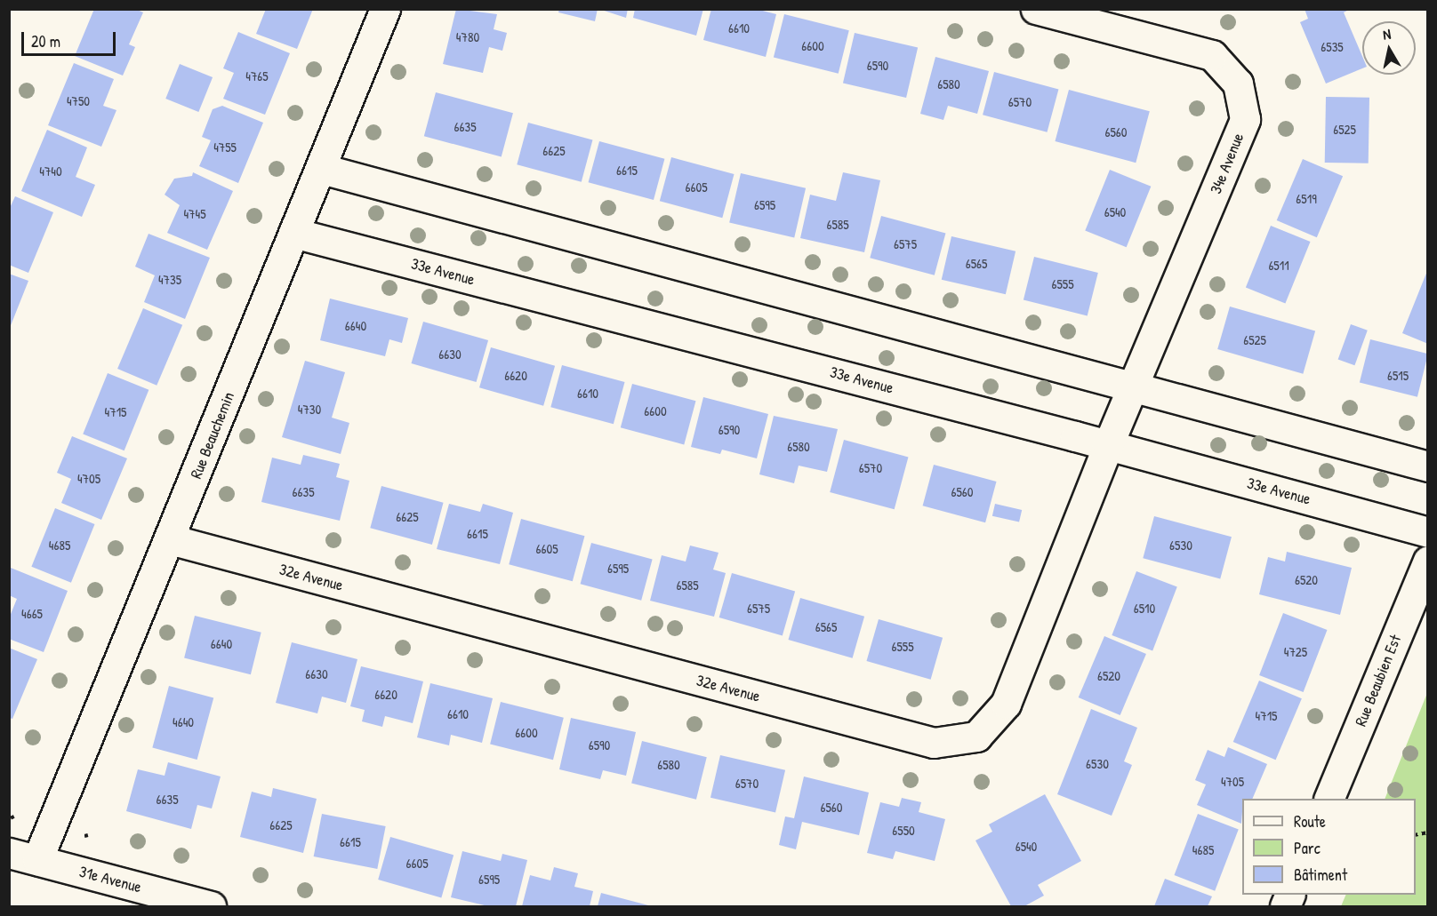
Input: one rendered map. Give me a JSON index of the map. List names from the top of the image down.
{
  "streets": {
    "street": [
      "34e Avenue",
      "33e Avenue",
      "Rue Beauchemin",
      "32e Avenue",
      "Rue Beaubien Est",
      "31e Avenue"
    ]
  },
  "crossings": [
    ["34e Avenue", "33e Avenue"],
    ["34e Avenue", "32e Avenue"],
    ["33e Avenue", "Rue Beauchemin"],
    ["33e Avenue", "32e Avenue"],
    ["Rue Beauchemin", "32e Avenue"],
    ["Rue Beauchemin", "31e Avenue"]
  ],
  "house_numbers": [
    "6610",
    "4780",
    "6600",
    "6535",
    "6590",
    "4765",
    "6580",
    "4750",
    "6570",
    "6635",
    "6525",
    "6560",
    "4755",
    "6625",
    "6615",
    "4740",
    "6605",
    "6519",
    "6595",
    "6540",
    "4745",
    "6585",
    "6575",
    "6565",
    "6511",
    "4735",
    "6555",
    "6640",
    "6525",
    "6630",
    "6620",
    "6515",
    "6610",
    "4730",
    "6600",
    "4715",
    "6590",
    "6580",
    "6570",
    "4705",
    "6635",
    "6560",
    "6625",
    "6615",
    "4685",
    "6530",
    "6605",
    "6595",
    "6520",
    "6585",
    "6575",
    "6510",
    "4665",
    "6565",
    "6640",
    "6555",
    "4725",
    "6630",
    "6520",
    "6620",
    "6610",
    "4715",
    "4640",
    "6600",
    "6590",
    "6530",
    "6580",
    "4705",
    "6570",
    "6635",
    "6560",
    "6625",
    "6550",
    "6615",
    "6540",
    "4685",
    "6605",
    "6595"
  ],
  "legend": ["Route", "Parc", "Bâtiment"],
  "scale_bar": "20 m",
  "north": "top"
}
